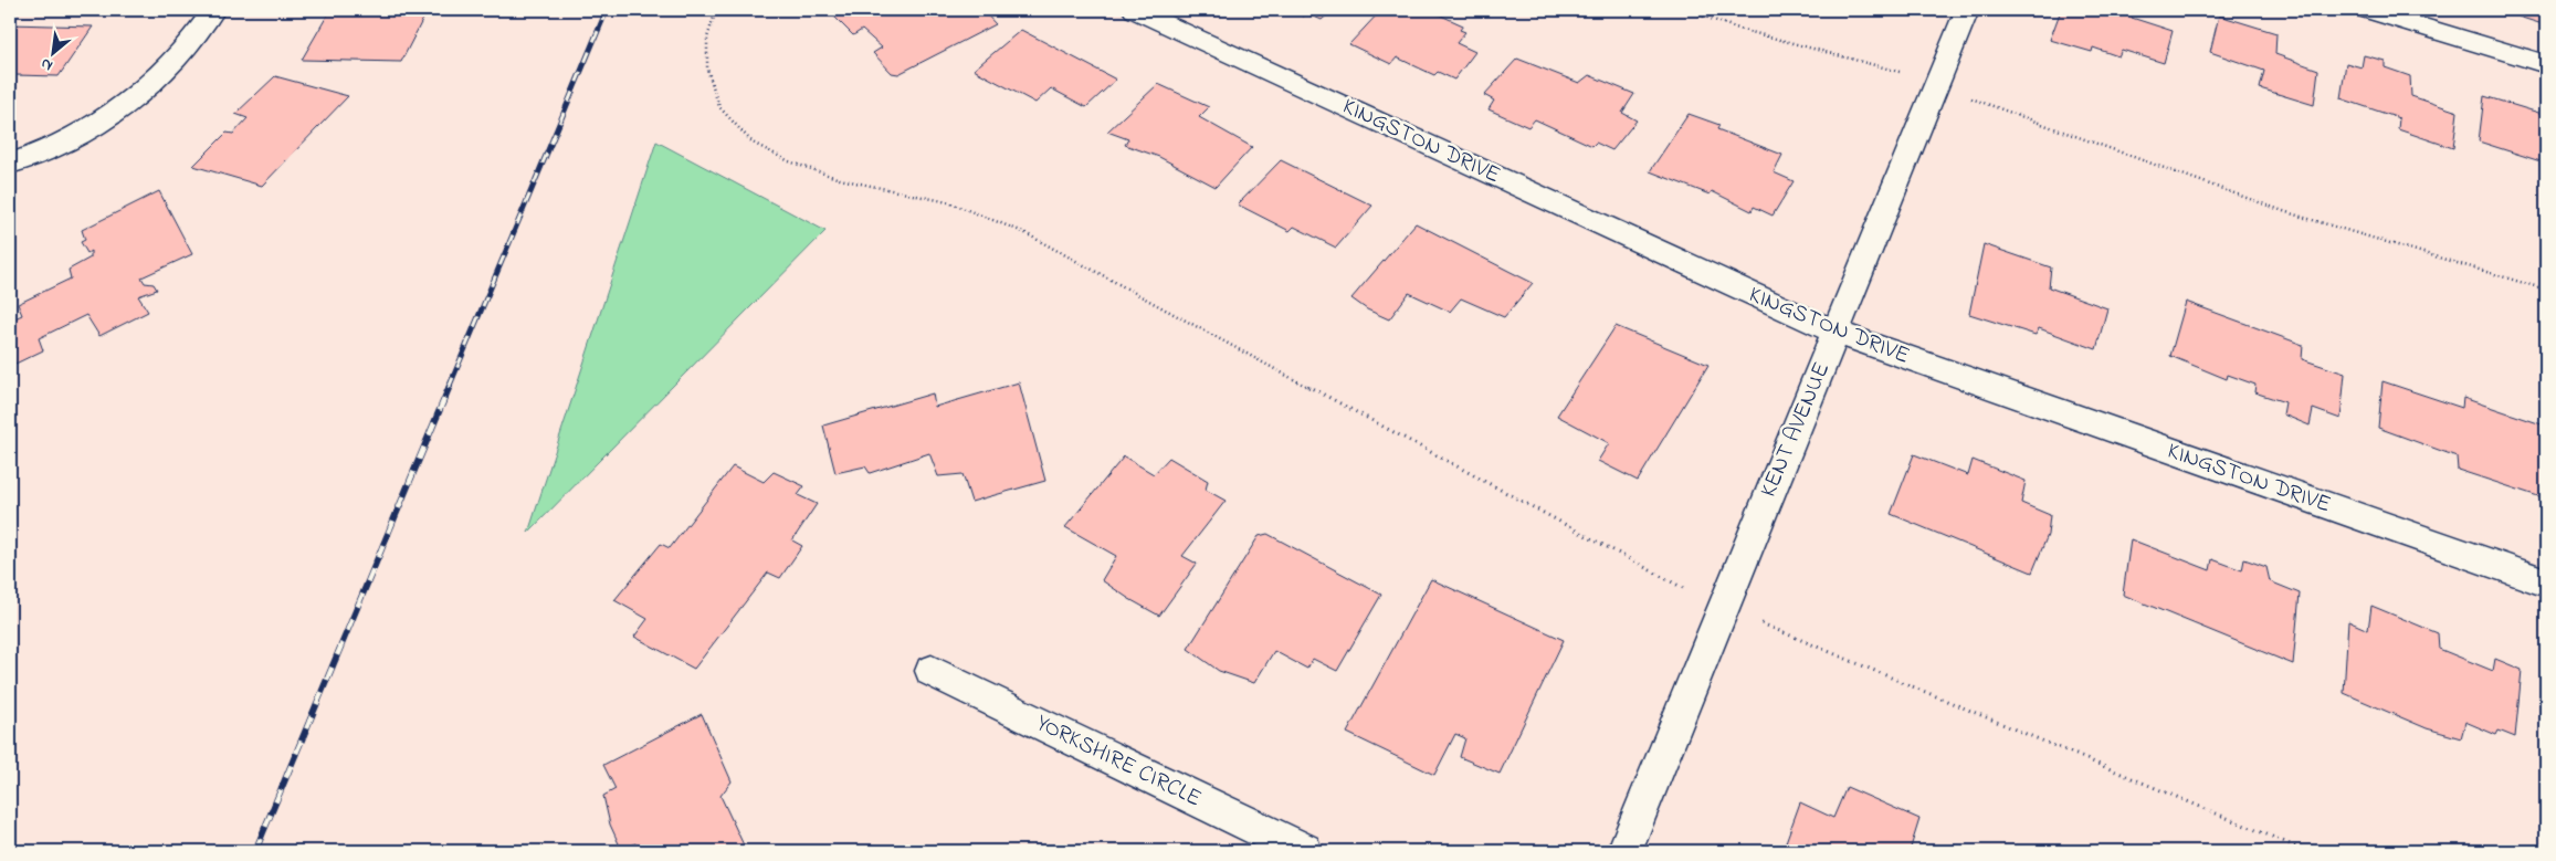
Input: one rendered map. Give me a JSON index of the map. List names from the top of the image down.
{
  "streets": {
    "street": ["KINGSTON DRIVE", "KENT AVENUE", "YORKSHIRE CIRCLE"]
  },
  "crossings": [
    ["KINGSTON DRIVE", "KENT AVENUE"]
  ],
  "north": "bottom left"
}
